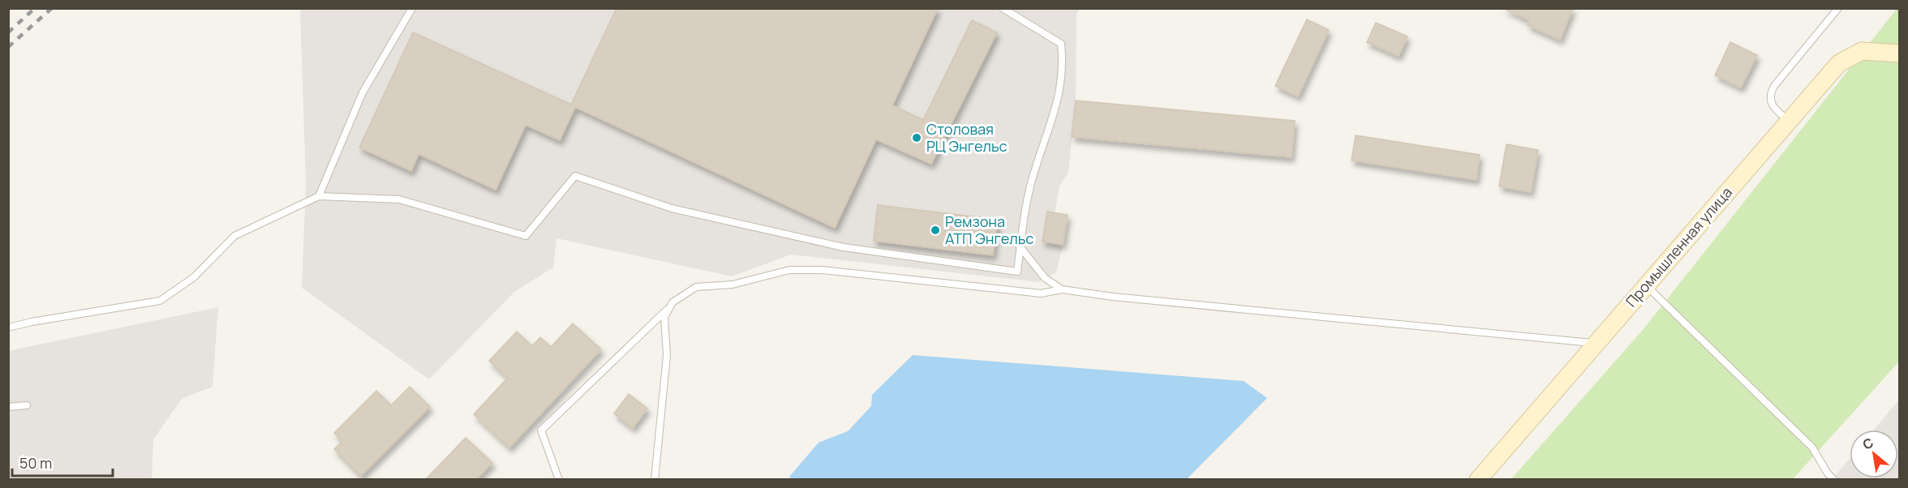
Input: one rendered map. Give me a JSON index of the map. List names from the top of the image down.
{
  "streets": {
    "street": ["Промышленная улица"]
  },
  "places": ["Столовая РЦ Энгельс", "Ремзона АТП Энгельс"],
  "scale_bar": "50 m",
  "north": "top left"
}
